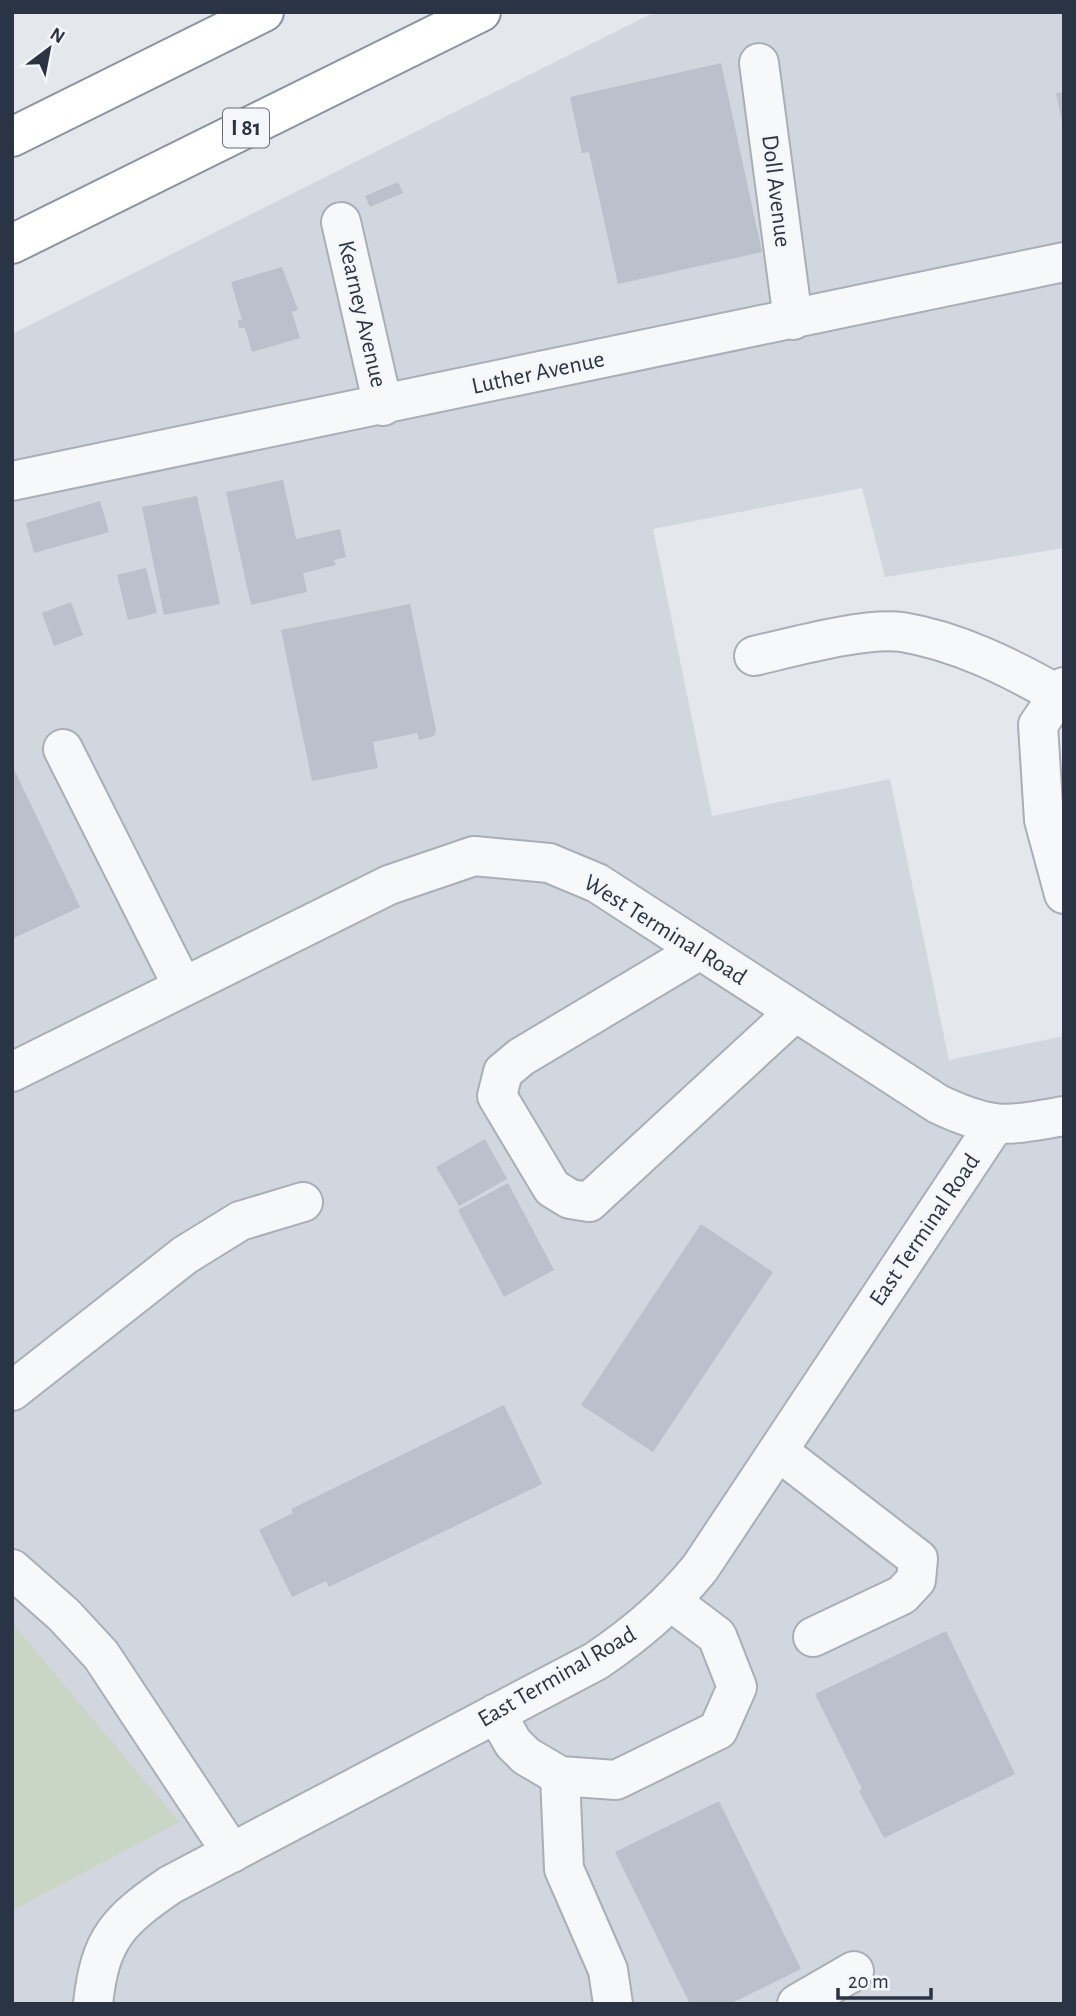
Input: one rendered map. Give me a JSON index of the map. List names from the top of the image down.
{
  "streets": {
    "highway": ["I 81"],
    "street": [
      "Doll Avenue",
      "Kearney Avenue",
      "Luther Avenue",
      "West Terminal Road",
      "East Terminal Road"
    ]
  },
  "crossings": [
    ["Doll Avenue", "Luther Avenue"],
    ["Kearney Avenue", "Luther Avenue"],
    ["West Terminal Road", "East Terminal Road"]
  ],
  "scale_bar": "20 m",
  "north": "top right"
}
